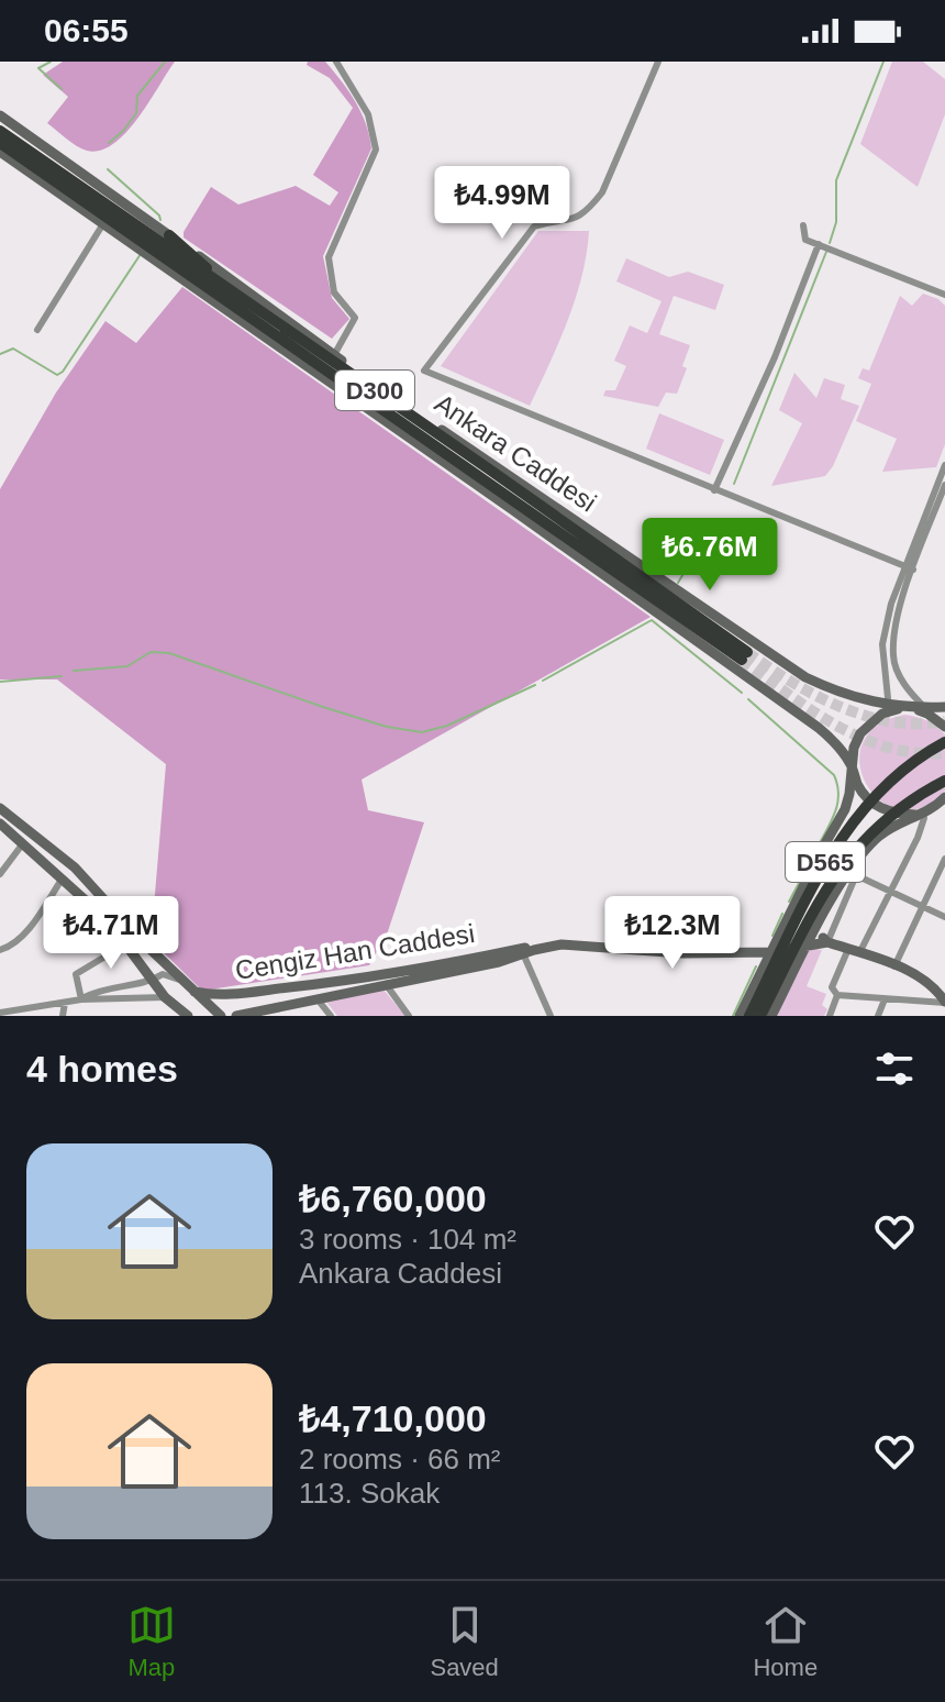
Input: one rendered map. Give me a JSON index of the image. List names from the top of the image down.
{
  "streets": {
    "highway": ["D300", "Ankara Caddesi", "D565"],
    "main road": ["Cengiz Han Caddesi"]
  },
  "crossings": [
    ["D300", "Ankara Caddesi"]
  ],
  "page": {
    "status": "06:55",
    "price": [
      "₺4.99M",
      "₺6.76M",
      "₺4.71M",
      "₺12.3M"
    ],
    "heading": "4 homes",
    "list": [
      {
        "name": "₺6,760,000",
        "note": "3 rooms · 104 m² · Ankara Caddesi"
      },
      {
        "name": "₺4,710,000",
        "note": "2 rooms · 66 m² · 113. Sokak"
      }
    ],
    "tabs": ["Map", "Saved", "Home"]
  }
}
